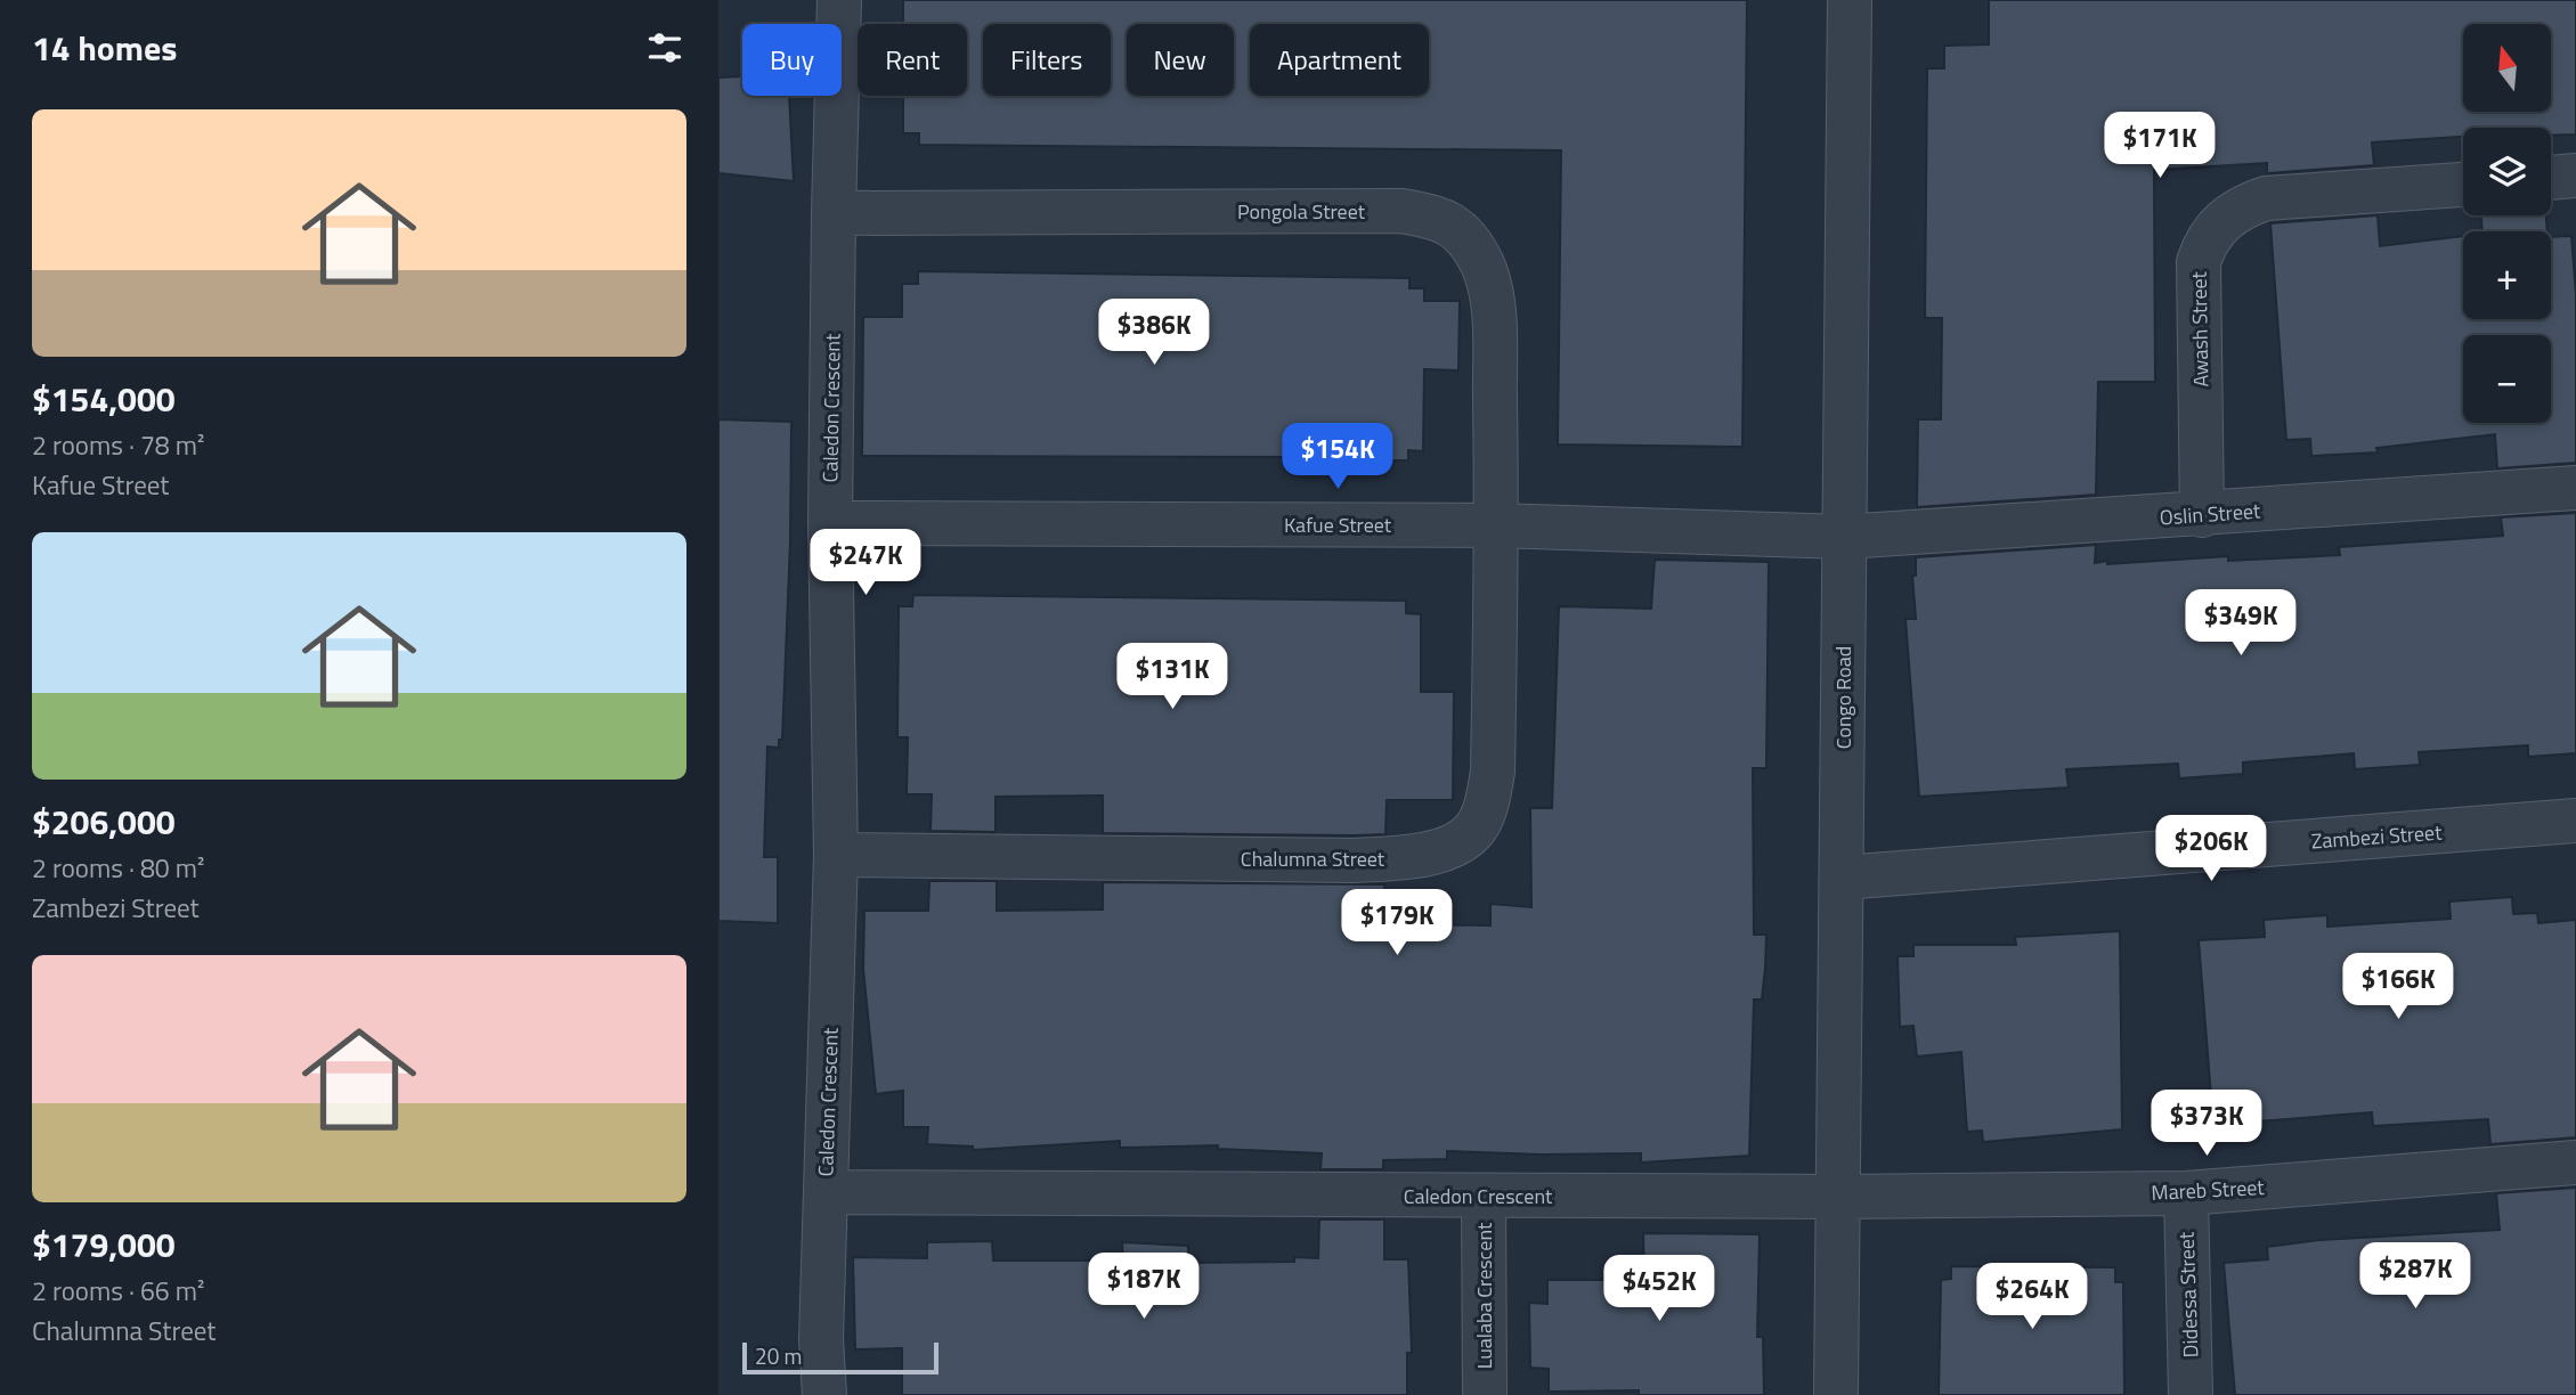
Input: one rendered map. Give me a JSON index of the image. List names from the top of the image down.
{
  "streets": {
    "street": [
      "Pongola Street",
      "Awash Street",
      "Caledon Crescent",
      "Oslin Street",
      "Kafue Street",
      "Congo Road",
      "Zambezi Street",
      "Chalumna Street",
      "Mareb Street",
      "Didessa Street",
      "Lualaba Crescent"
    ]
  },
  "crossings": [
    ["Pongola Street", "Caledon Crescent"],
    ["Pongola Street", "Kafue Street"],
    ["Pongola Street", "Chalumna Street"],
    ["Awash Street", "Oslin Street"],
    ["Caledon Crescent", "Kafue Street"],
    ["Caledon Crescent", "Congo Road"],
    ["Caledon Crescent", "Chalumna Street"],
    ["Caledon Crescent", "Mareb Street"],
    ["Caledon Crescent", "Lualaba Crescent"],
    ["Oslin Street", "Kafue Street"],
    ["Oslin Street", "Congo Road"],
    ["Kafue Street", "Congo Road"],
    ["Kafue Street", "Chalumna Street"],
    ["Congo Road", "Zambezi Street"],
    ["Congo Road", "Mareb Street"],
    ["Mareb Street", "Didessa Street"]
  ],
  "scale_bar": "20 m",
  "north": "top",
  "page": {
    "heading": "14 homes",
    "map_buttons": ["+", "−"],
    "chip": [
      "Buy",
      "Rent",
      "Filters",
      "New",
      "Apartment"
    ],
    "list": [
      {
        "name": "$154,000",
        "note": "2 rooms · 78 m² · Kafue Street"
      },
      {
        "name": "$206,000",
        "note": "2 rooms · 80 m² · Zambezi Street"
      },
      {
        "name": "$179,000",
        "note": "2 rooms · 66 m² · Chalumna Street"
      }
    ],
    "price": [
      "$171K",
      "$386K",
      "$154K",
      "$247K",
      "$349K",
      "$131K",
      "$206K",
      "$179K",
      "$166K",
      "$373K",
      "$287K",
      "$187K",
      "$452K",
      "$264K"
    ],
    "scale": "20 m"
  }
}
